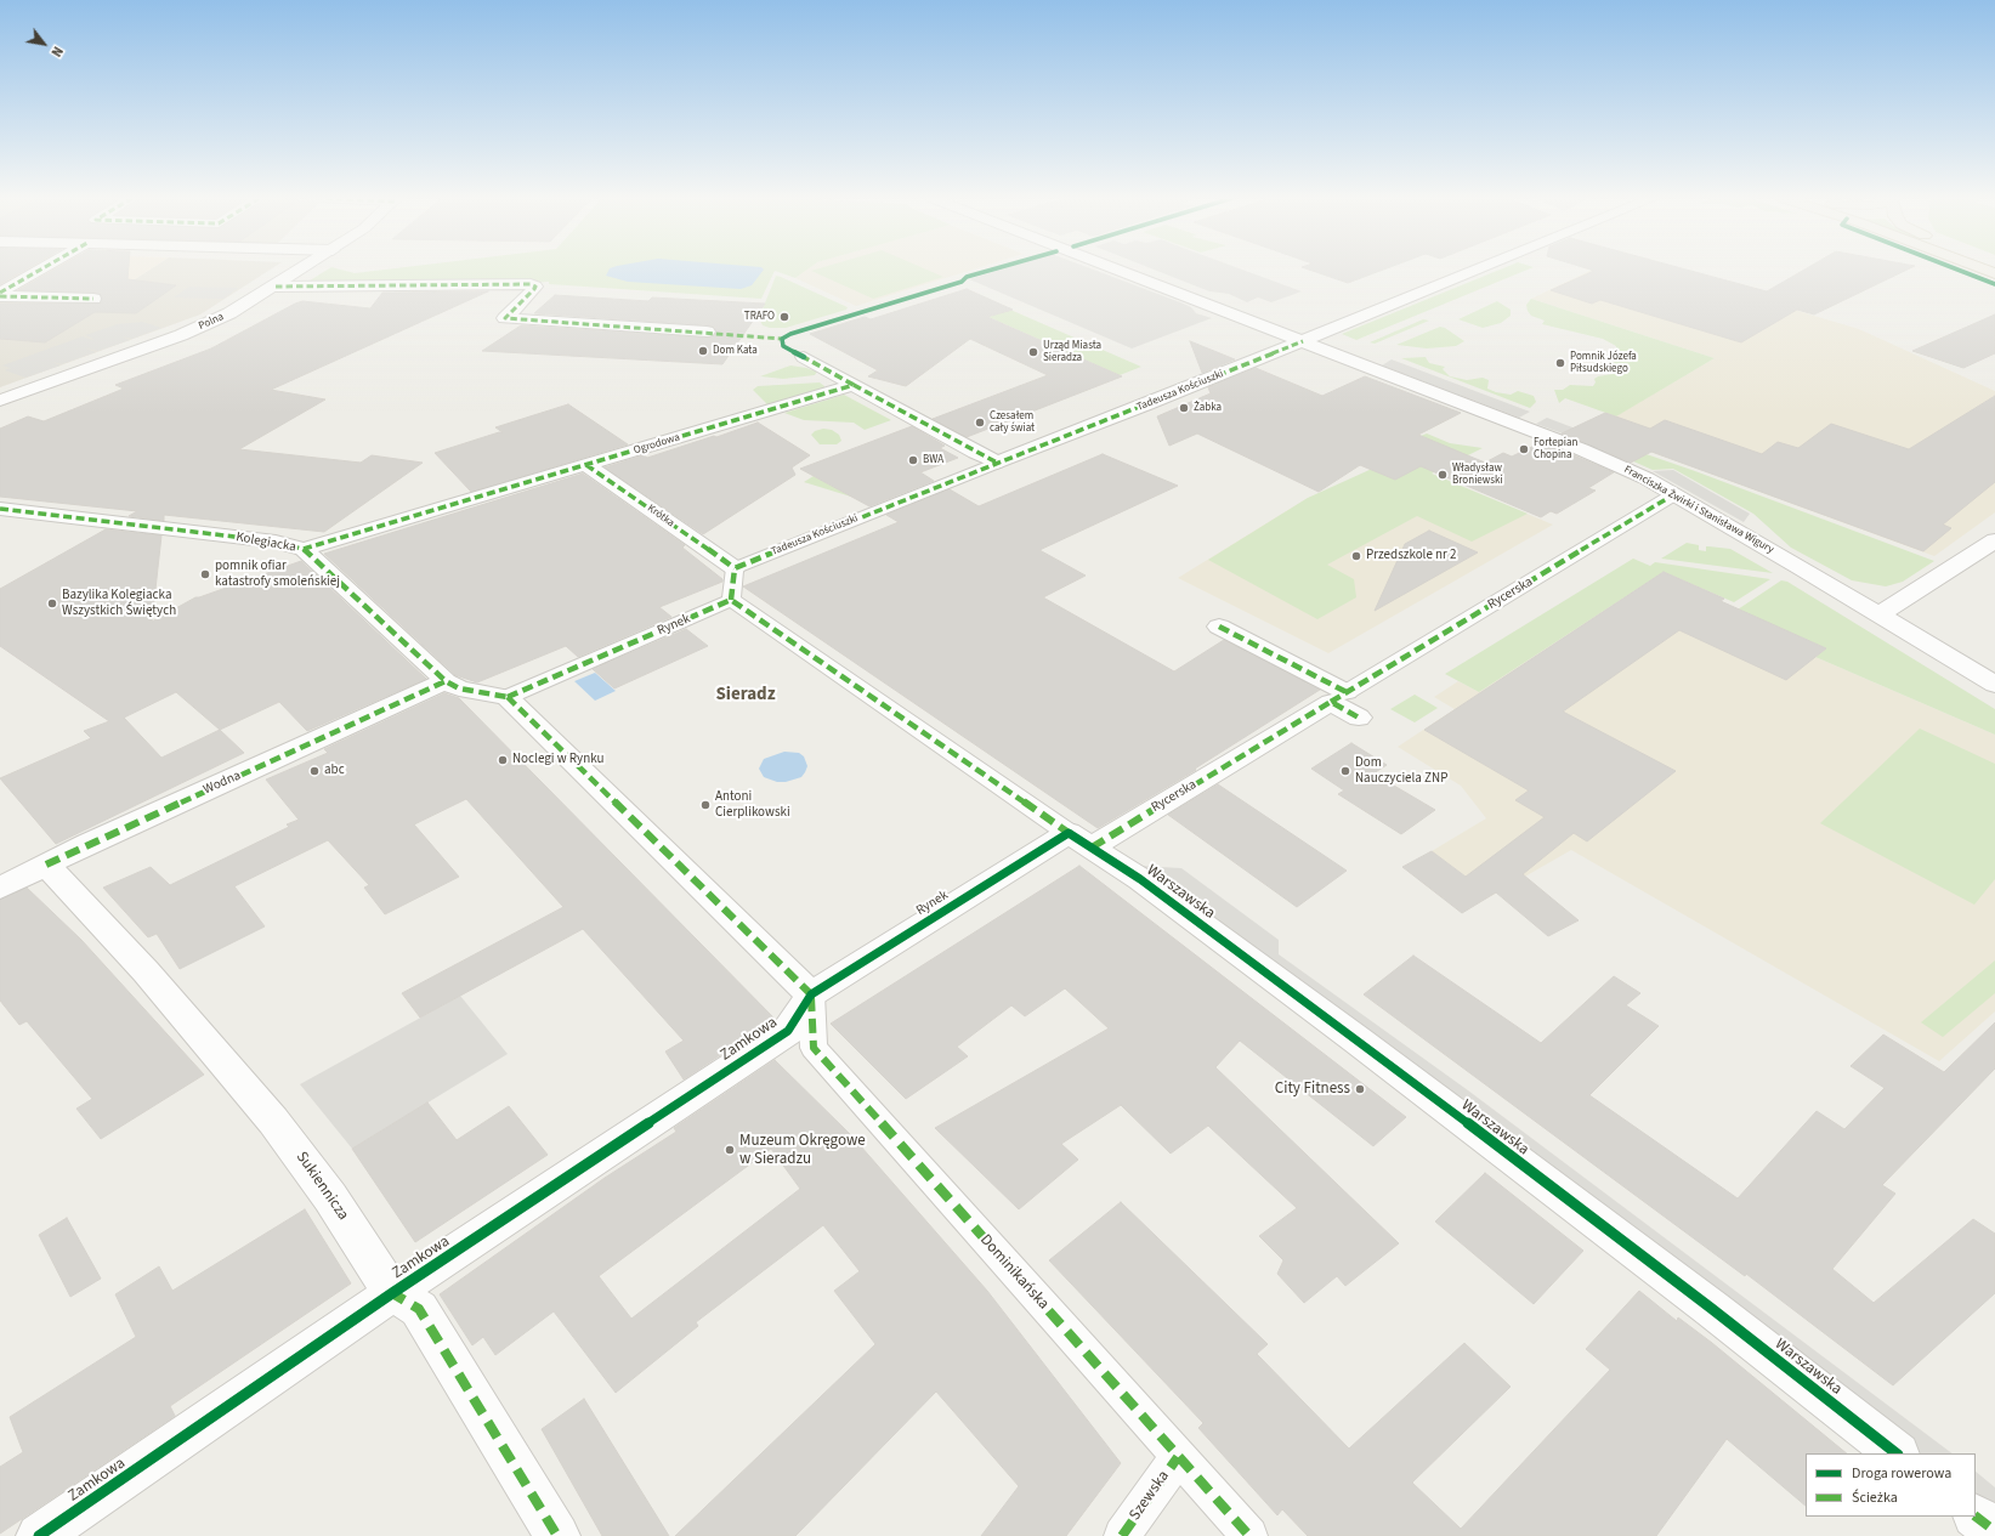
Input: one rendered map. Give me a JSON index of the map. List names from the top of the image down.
{
  "streets": {
    "street": [
      "Polna",
      "Tadeusza Kościuszki",
      "Ogrodowa",
      "Franciszka Żwirki i Stanisława Wigury",
      "Krótka",
      "Kolegiacka",
      "Rycerska",
      "Rynek",
      "Wodna",
      "Warszawska",
      "Zamkowa",
      "Sukiennicza",
      "Dominikańska",
      "Szewska"
    ]
  },
  "crossings": [
    ["Tadeusza Kościuszki", "Franciszka Żwirki i Stanisława Wigury"],
    ["Tadeusza Kościuszki", "Krótka"],
    ["Ogrodowa", "Krótka"],
    ["Ogrodowa", "Kolegiacka"],
    ["Franciszka Żwirki i Stanisława Wigury", "Rycerska"],
    ["Kolegiacka", "Rynek"],
    ["Kolegiacka", "Wodna"],
    ["Rycerska", "Rynek"],
    ["Rycerska", "Warszawska"],
    ["Rynek", "Warszawska"],
    ["Rynek", "Zamkowa"],
    ["Rynek", "Dominikańska"],
    ["Wodna", "Sukiennicza"],
    ["Zamkowa", "Sukiennicza"],
    ["Zamkowa", "Dominikańska"],
    ["Dominikańska", "Szewska"]
  ],
  "districts": ["Sieradz"],
  "places": [
    "TRAFO",
    "Dom Kata",
    "Urząd Miasta Sieradza",
    "Pomnik Józefa Piłsudskiego",
    "Żabka",
    "Czesałem cały świat",
    "Fortepian Chopina",
    "BWA",
    "Władysław Broniewski",
    "Przedszkole nr 2",
    "pomnik ofiar katastrofy smoleńskiej",
    "Bazylika Kolegiacka Wszystkich Świętych",
    "Noclegi w Rynku",
    "abc",
    "Dom Nauczyciela ZNP",
    "Antoni Cierplikowski",
    "City Fitness",
    "Muzeum Okręgowe w Sieradzu"
  ],
  "legend": ["Droga rowerowa", "Ścieżka"],
  "north": "bottom right"
}
